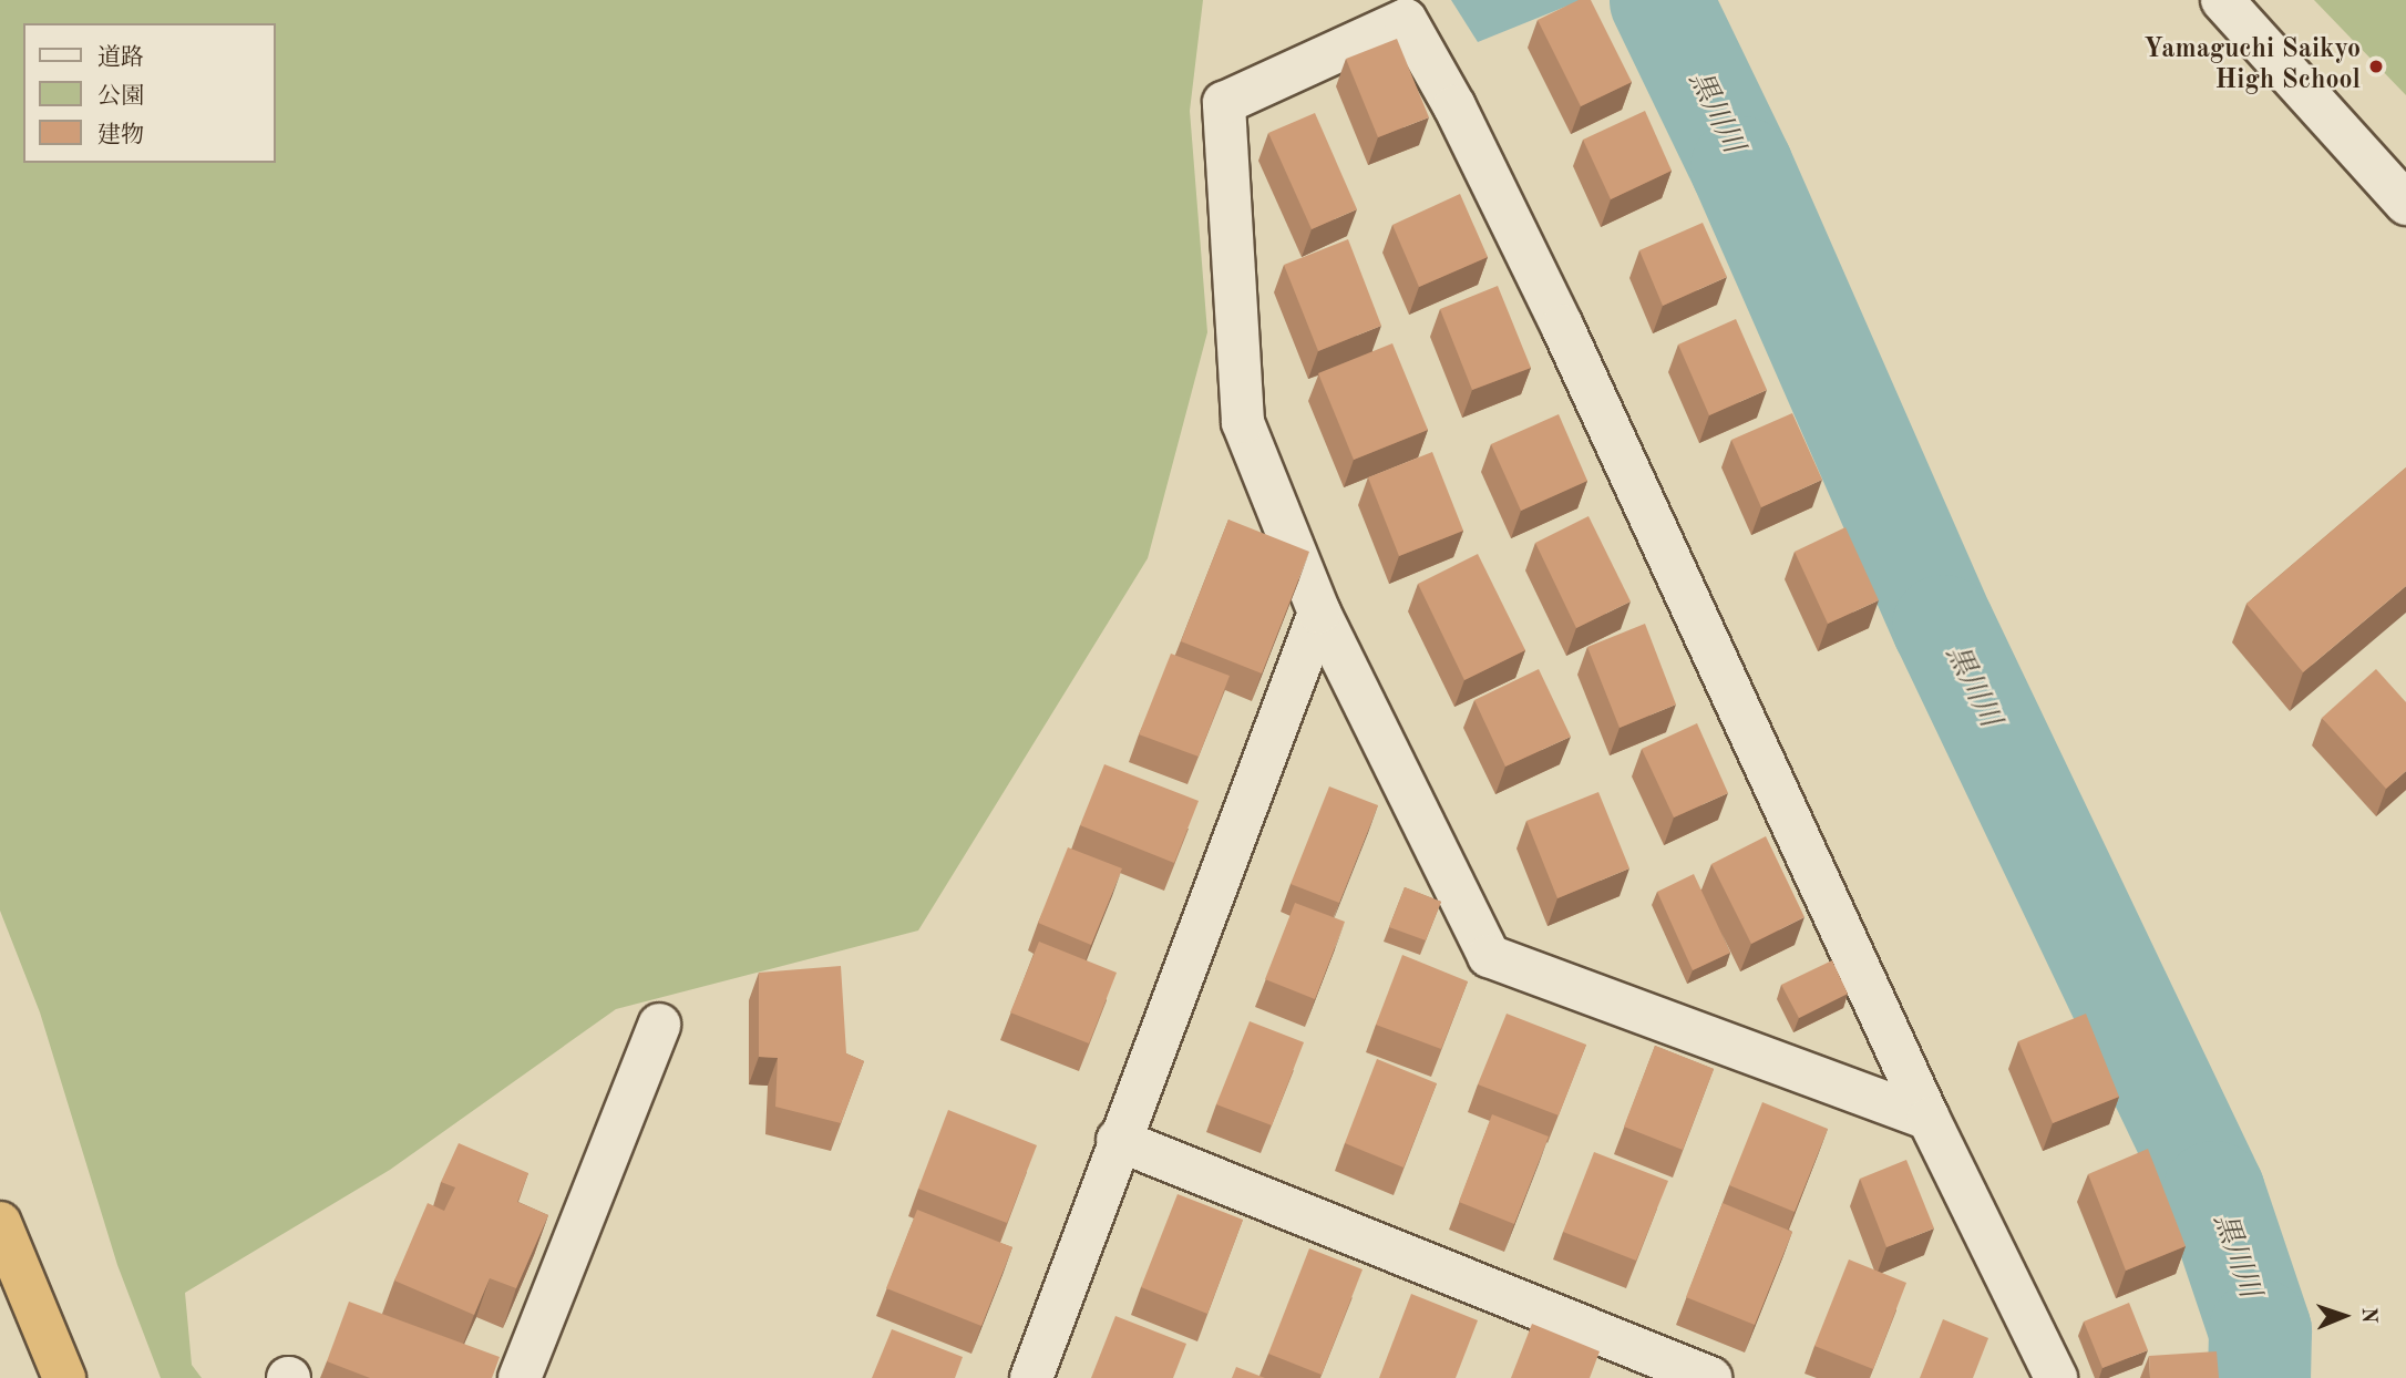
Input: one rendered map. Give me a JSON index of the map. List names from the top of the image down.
{
  "water": ["黒川川"],
  "places": ["Yamaguchi Saikyo High School"],
  "legend": ["道路", "公園", "建物"],
  "north": "right"
}
